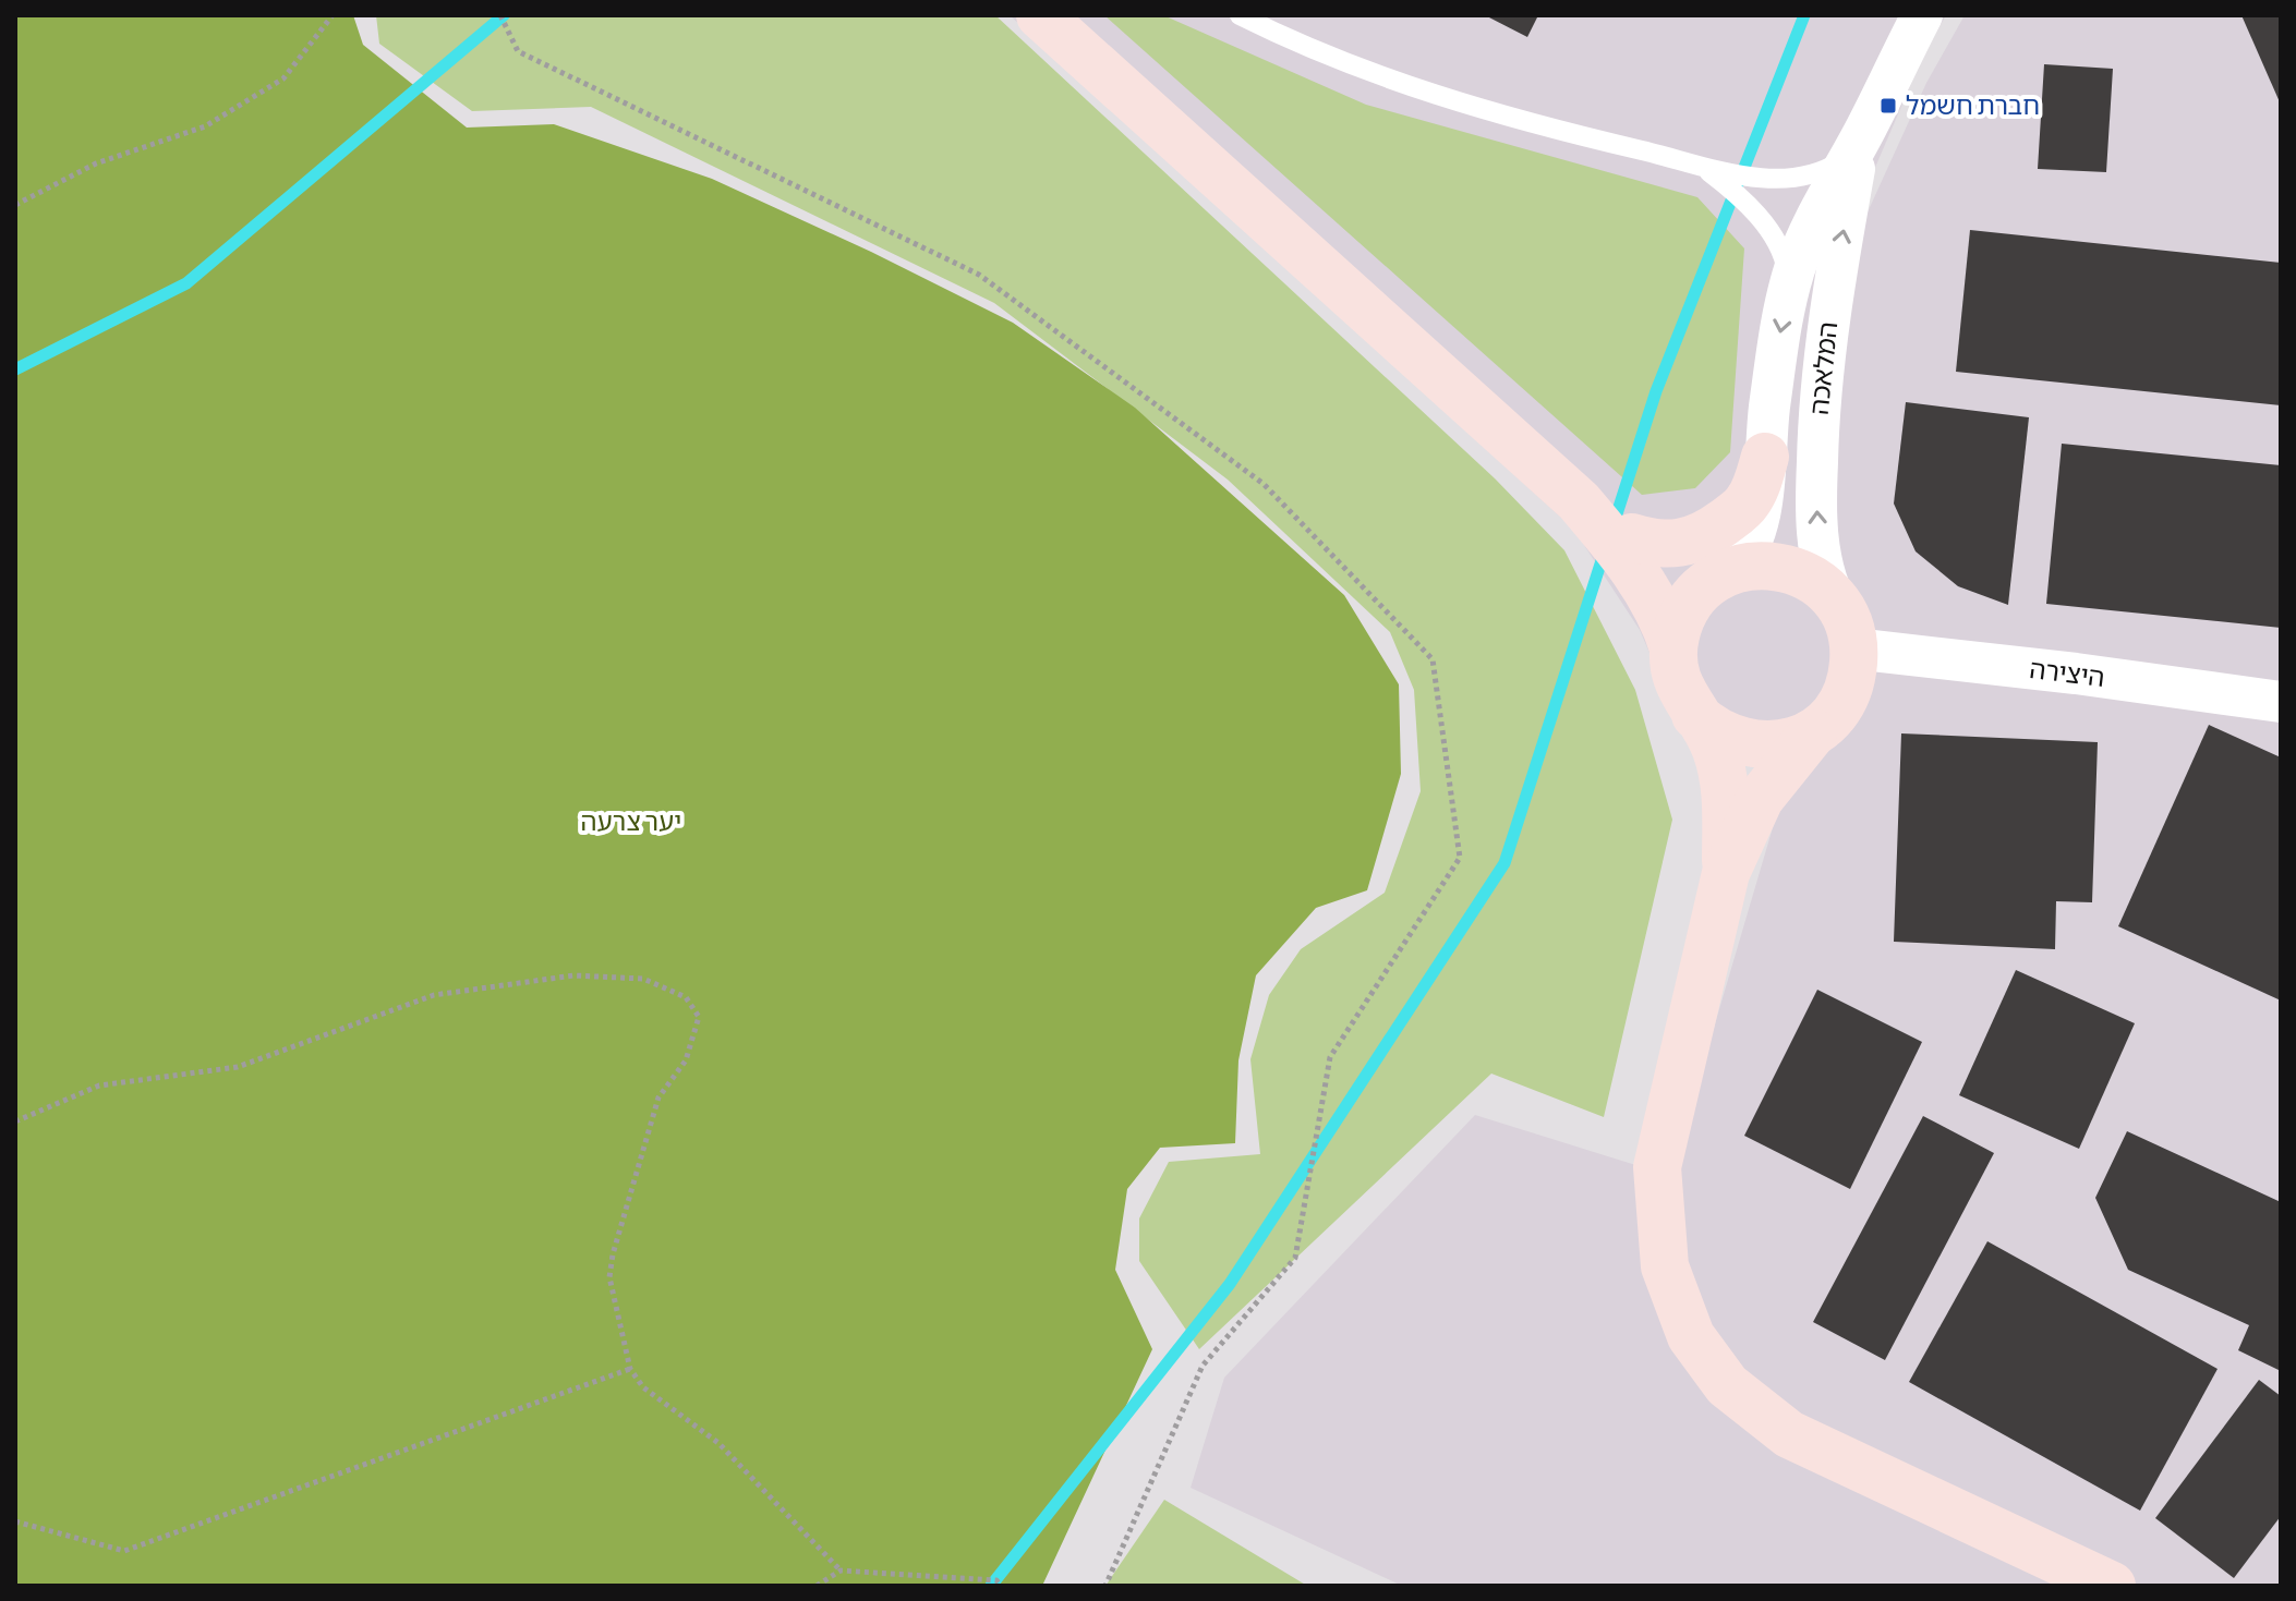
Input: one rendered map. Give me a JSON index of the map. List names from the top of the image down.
{
  "streets": {
    "street": ["המלאכה", "היצירה"]
  },
  "crossings": [
    ["המלאכה", "היצירה"]
  ],
  "parks": ["יער צרעה"],
  "places": {
    "transit": ["חברת חשמל"]
  }
}
